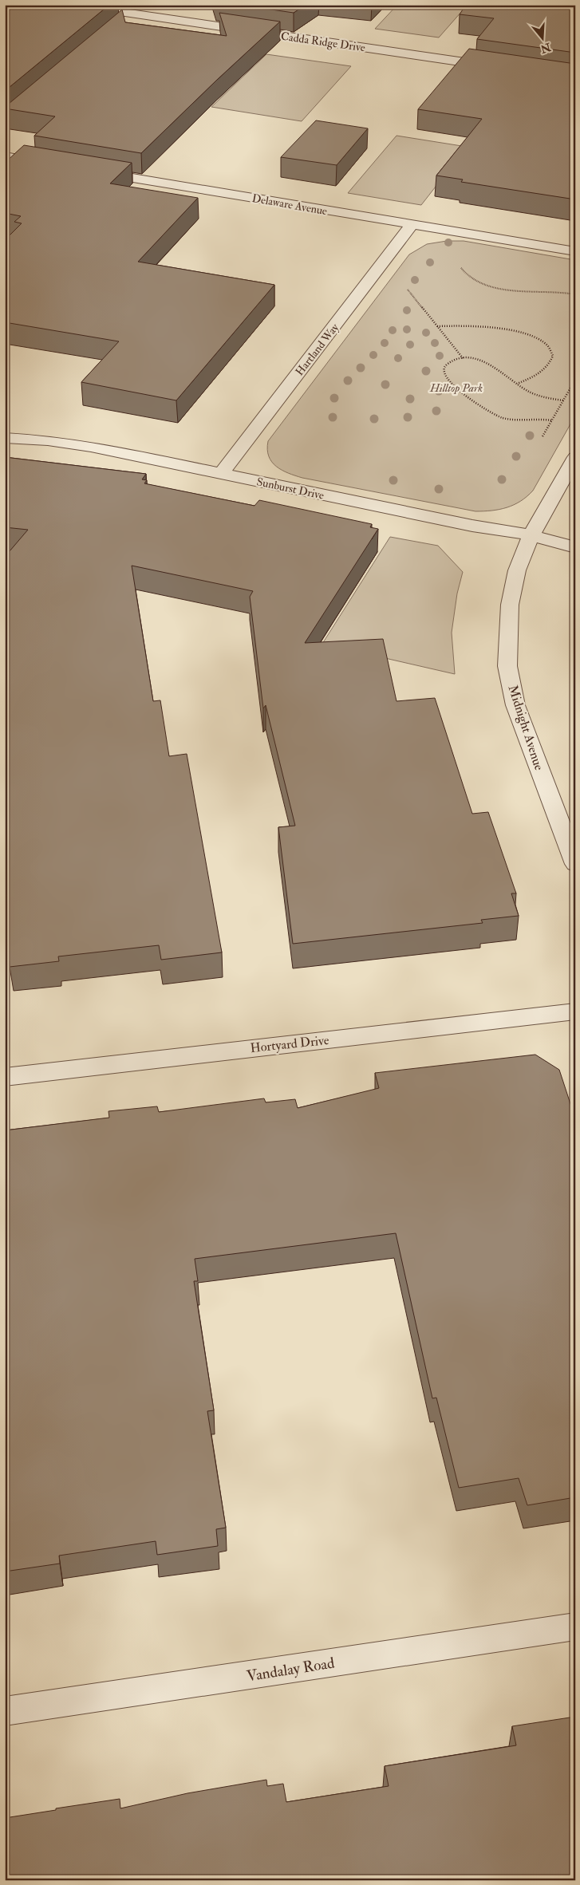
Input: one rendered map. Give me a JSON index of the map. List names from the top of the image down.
{
  "streets": {
    "street": [
      "Cadda Ridge Drive",
      "Delaware Avenue",
      "Hartland Way",
      "Sunburst Drive",
      "Midnight Avenue",
      "Hortyard Drive",
      "Vandalay Road"
    ]
  },
  "crossings": [
    ["Delaware Avenue", "Hartland Way"],
    ["Hartland Way", "Sunburst Drive"],
    ["Sunburst Drive", "Midnight Avenue"]
  ],
  "parks": ["Hilltop Park"],
  "north": "bottom"
}
